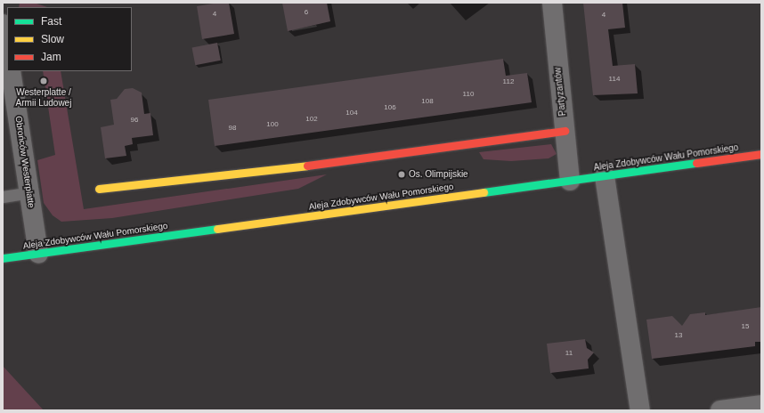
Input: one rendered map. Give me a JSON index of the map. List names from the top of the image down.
{
  "streets": {
    "main road": ["Aleja Zdobywców Wału Pomorskiego"],
    "street": ["Partyzantów", "Obrońców Westerplatte"]
  },
  "crossings": [
    ["Partyzantów", "Aleja Zdobywców Wału Pomorskiego"],
    ["Aleja Zdobywców Wału Pomorskiego", "Obrońców Westerplatte"]
  ],
  "places": ["Westerplatte / Armii Ludowej", "Os. Olimpijskie"],
  "house_numbers": [
    "6",
    "4",
    "4",
    "114",
    "112",
    "110",
    "108",
    "106",
    "104",
    "102",
    "96",
    "100",
    "98",
    "15",
    "13",
    "11"
  ],
  "legend": ["Fast", "Slow", "Jam"]
}
